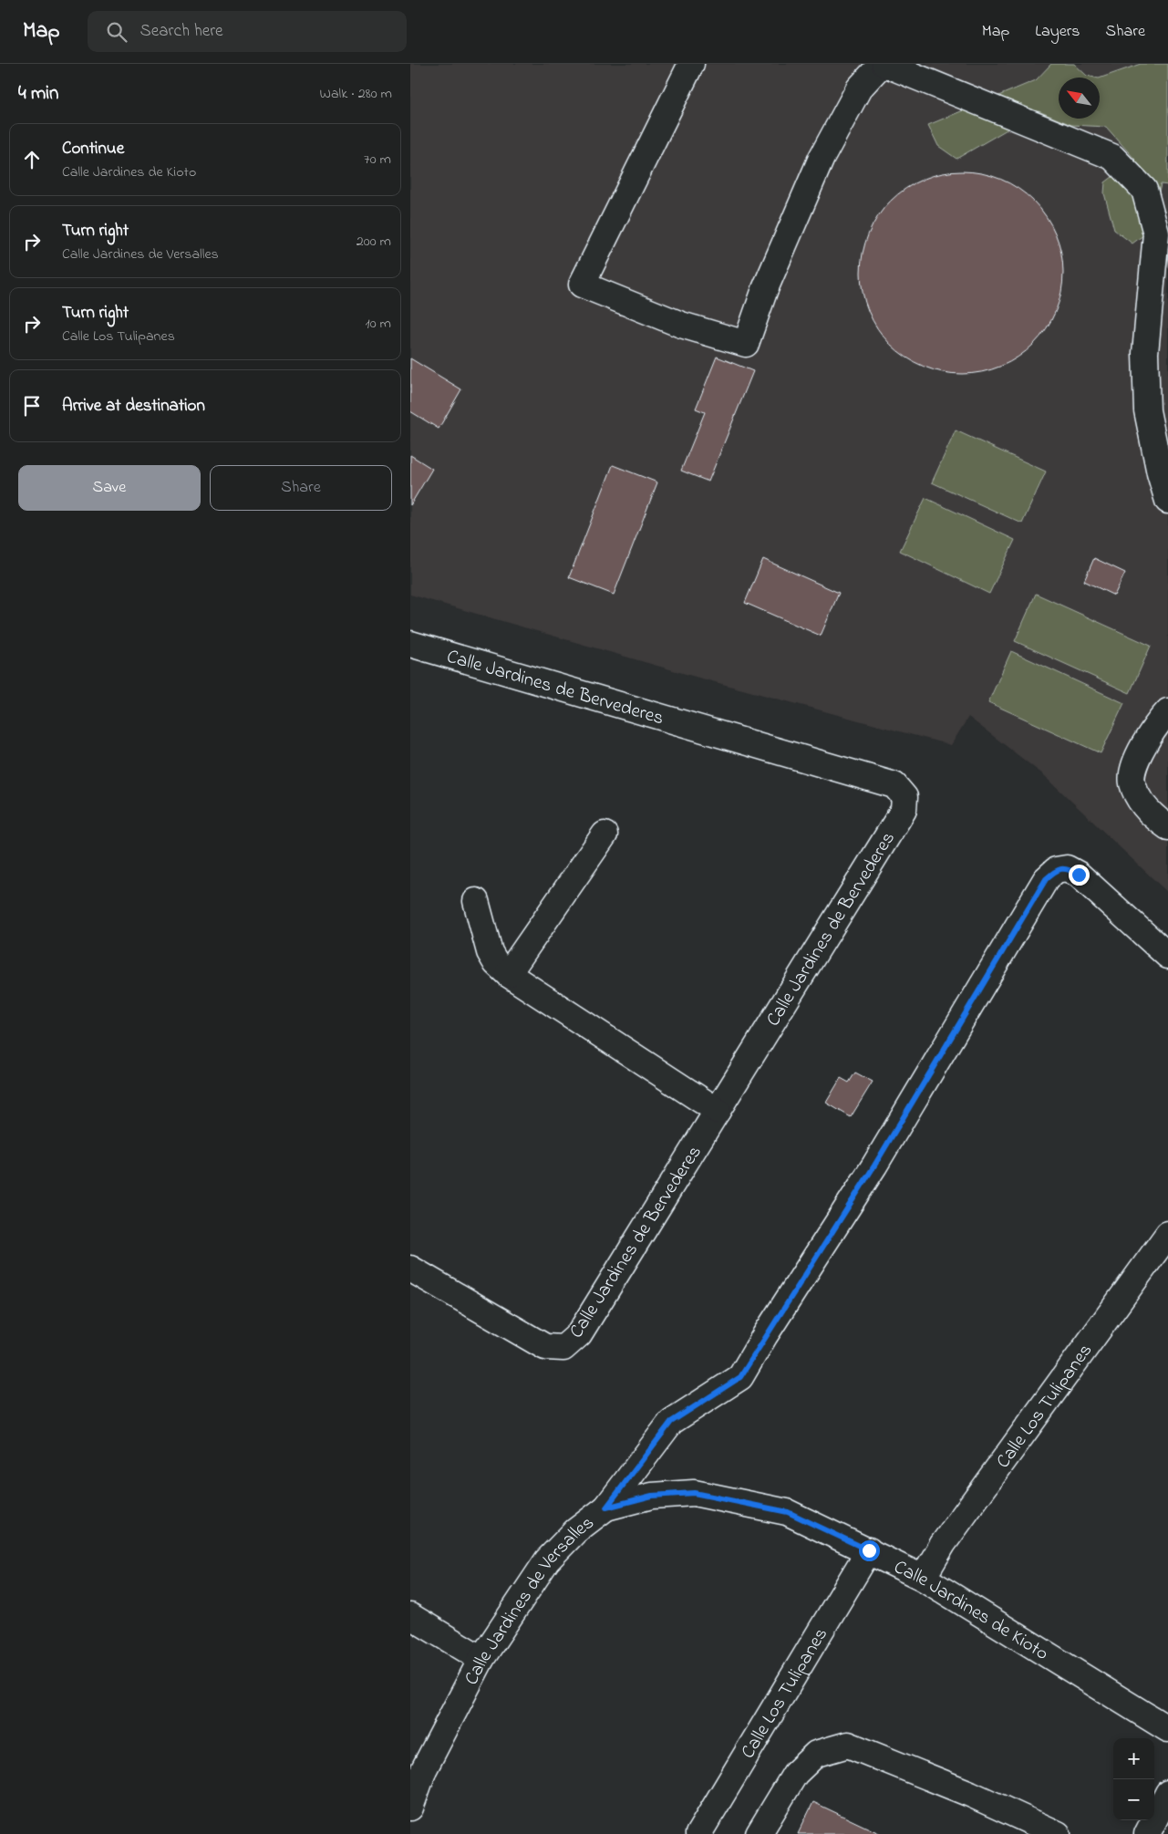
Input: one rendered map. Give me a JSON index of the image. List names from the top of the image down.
{
  "streets": {
    "street": [
      "Calle Jardines de Bervederes",
      "Calle Los Tulipanes",
      "Calle Jardines de Versalles",
      "Calle Jardines de Kioto"
    ]
  },
  "crossings": [
    ["Calle Los Tulipanes", "Calle Jardines de Kioto"],
    ["Calle Jardines de Versalles", "Calle Jardines de Kioto"]
  ],
  "north": "top left",
  "page": {
    "header": "Map",
    "search": "Search here",
    "nav": ["Map", "Layers", "Share"],
    "heading": ["4 min", "Walk · 280 m"],
    "list": [
      ["Continue", "Calle Jardines de Kioto", "70 m"],
      ["Turn right", "Calle Jardines de Versalles", "200 m"],
      ["Turn right", "Calle Los Tulipanes", "10 m"],
      "Arrive at destination"
    ],
    "buttons": ["Save", "Share"],
    "map_buttons": ["+", "−"]
  }
}
